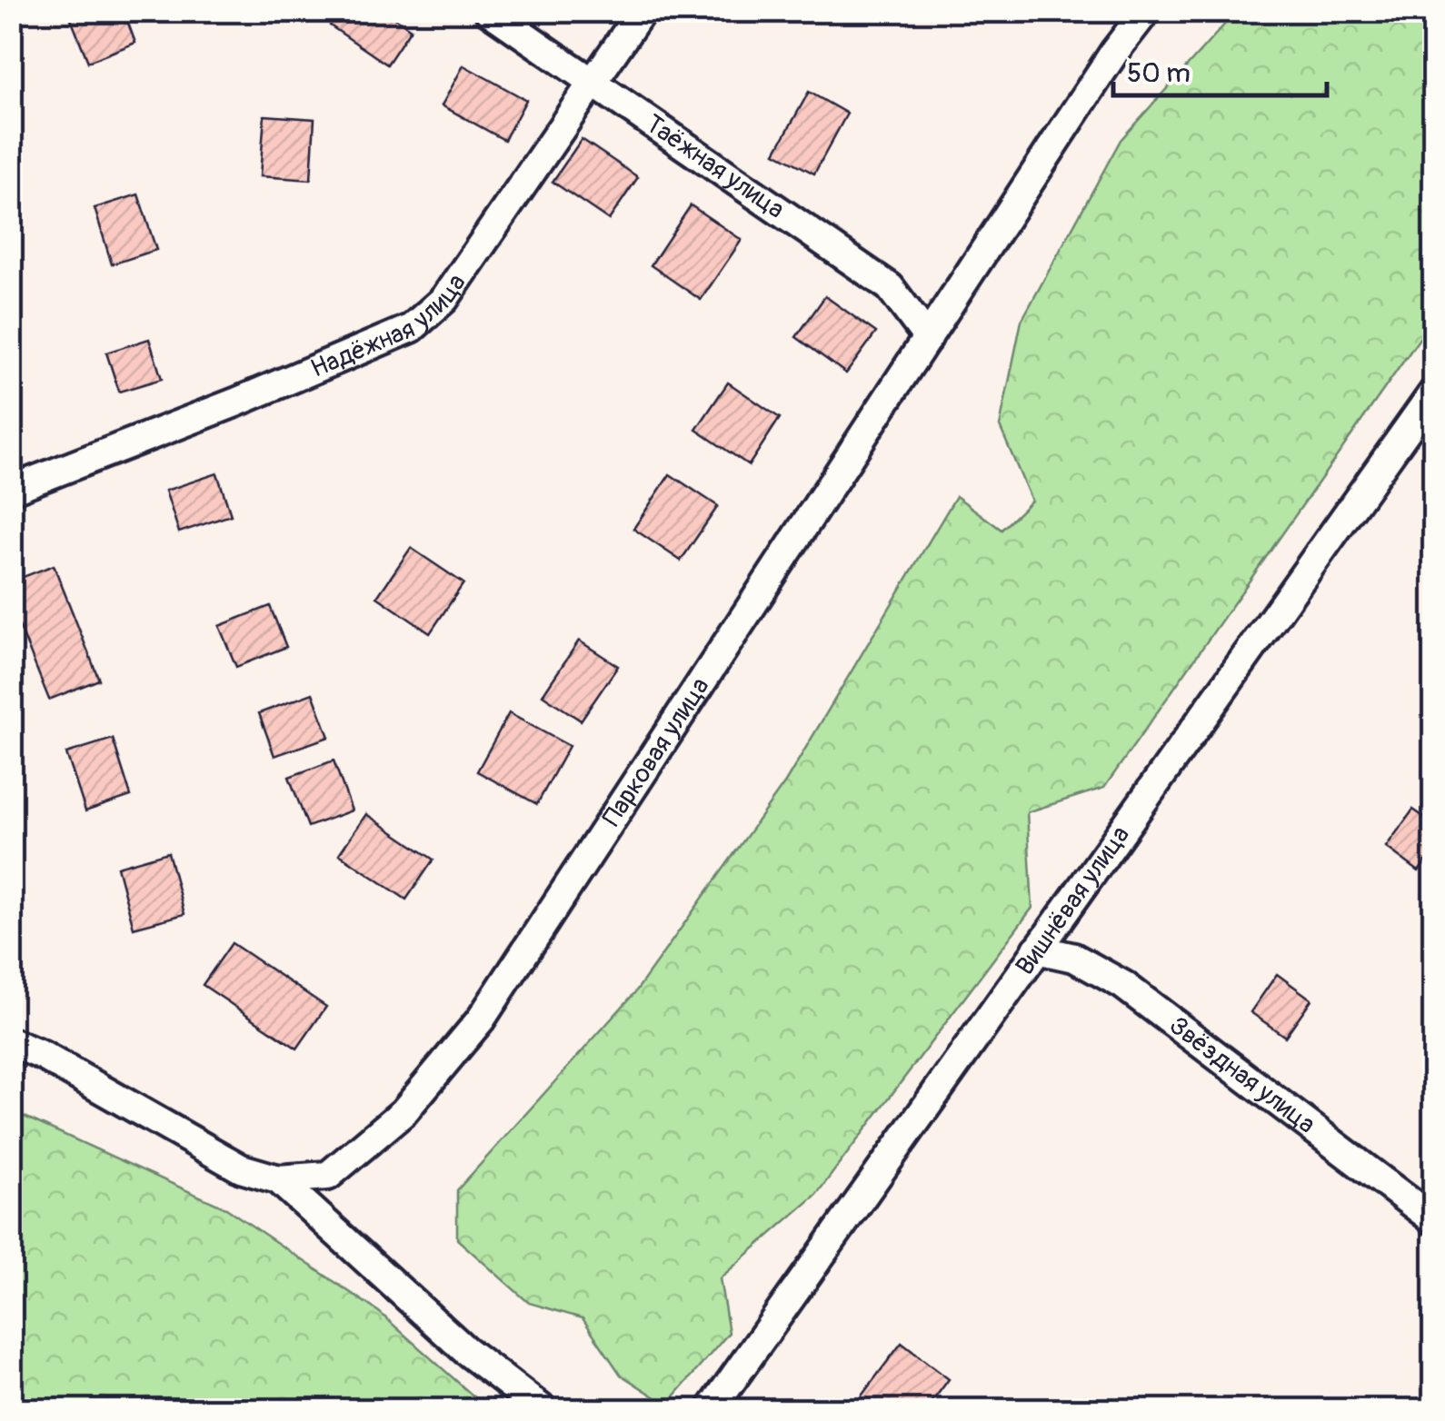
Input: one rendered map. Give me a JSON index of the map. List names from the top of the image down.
{
  "streets": {
    "street": [
      "Таёжная улица",
      "Надёжная улица",
      "Парковая улица",
      "Вишнёвая улица",
      "Звёздная улица"
    ]
  },
  "crossings": [
    ["Таёжная улица", "Надёжная улица"],
    ["Таёжная улица", "Парковая улица"],
    ["Вишнёвая улица", "Звёздная улица"]
  ],
  "scale_bar": "50 m"
}
